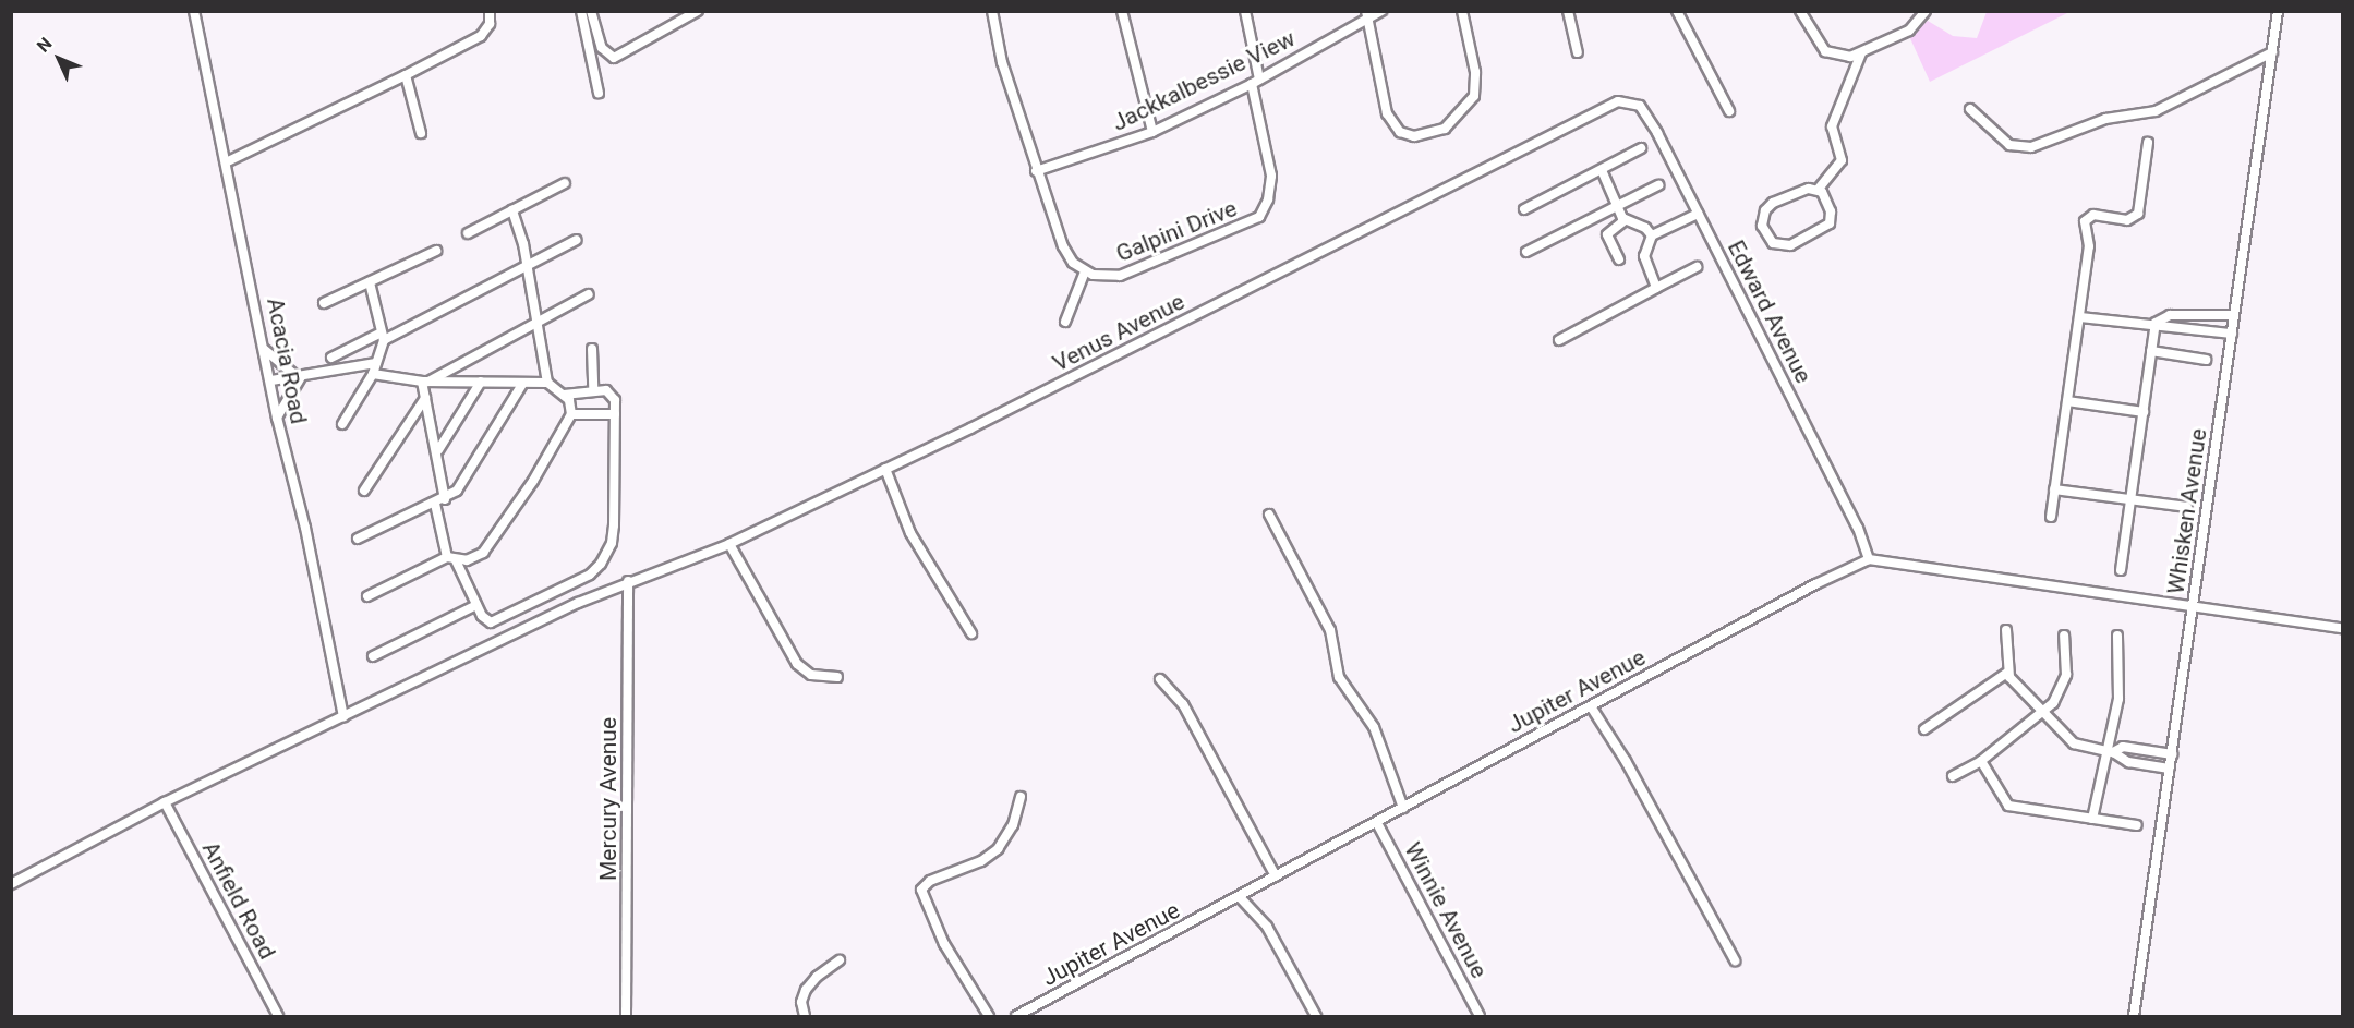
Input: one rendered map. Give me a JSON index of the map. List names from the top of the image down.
{
  "streets": {
    "street": [
      "Jackkalbessie View",
      "Galpini Drive",
      "Edward Avenue",
      "Venus Avenue",
      "Acacia Road",
      "Whisken Avenue",
      "Jupiter Avenue",
      "Mercury Avenue",
      "Anfield Road",
      "Winnie Avenue"
    ]
  },
  "crossings": [
    ["Jackkalbessie View", "Galpini Drive"],
    ["Edward Avenue", "Venus Avenue"],
    ["Edward Avenue", "Jupiter Avenue"],
    ["Venus Avenue", "Acacia Road"],
    ["Venus Avenue", "Mercury Avenue"],
    ["Venus Avenue", "Anfield Road"],
    ["Jupiter Avenue", "Winnie Avenue"]
  ],
  "north": "top left"
}
